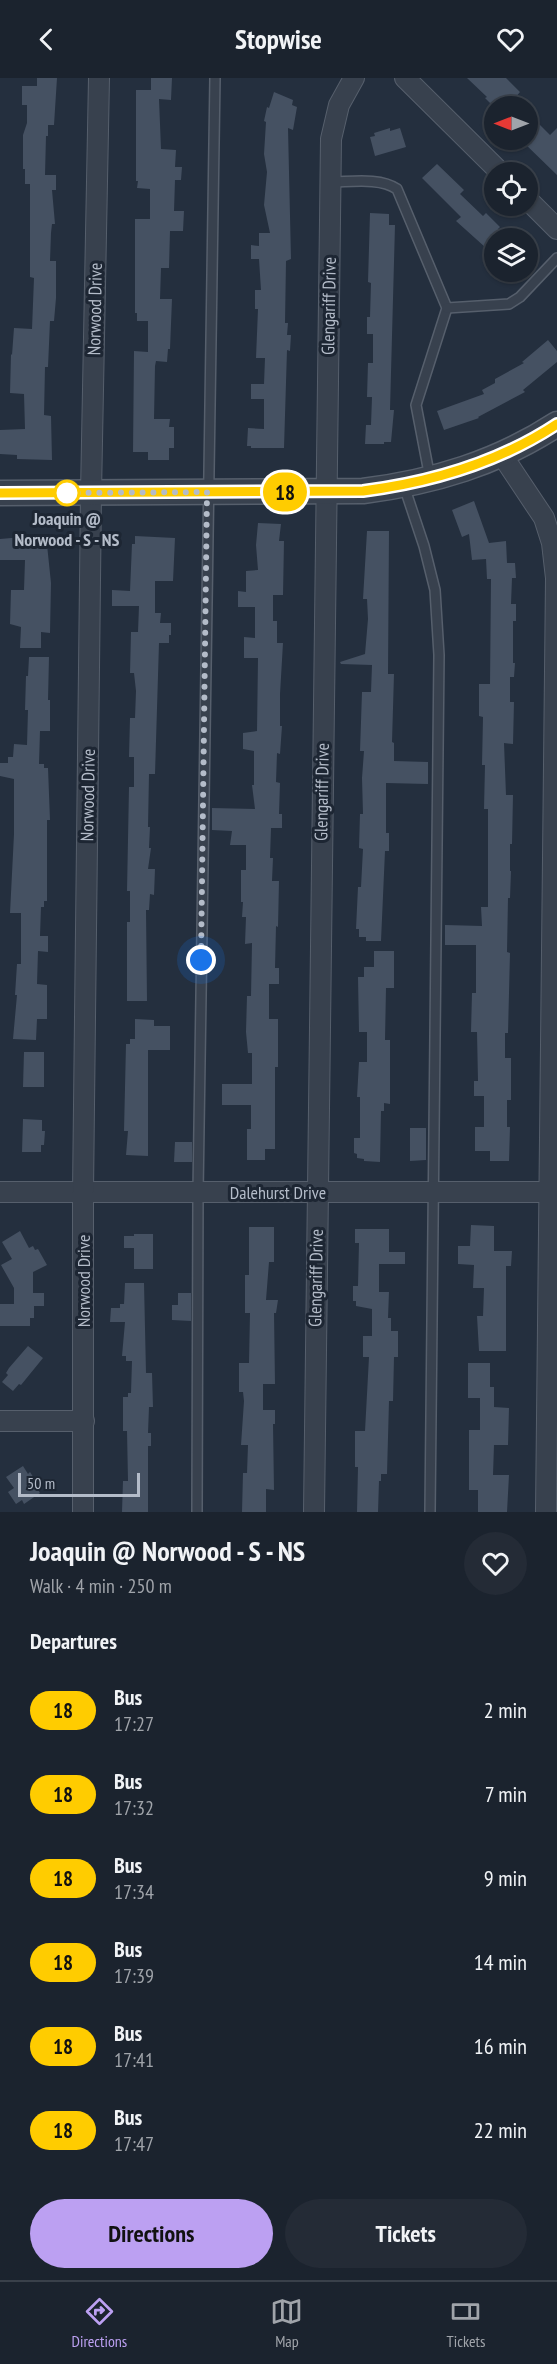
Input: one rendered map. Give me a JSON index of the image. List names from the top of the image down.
{
  "streets": {
    "street": ["Glengariff Drive", "Norwood Drive", "Dalehurst Drive"]
  },
  "crossings": [
    ["Glengariff Drive", "Dalehurst Drive"],
    ["Norwood Drive", "Dalehurst Drive"]
  ],
  "places": ["Joaquin @ Norwood - S - NS"],
  "lines": ["bus line 18"],
  "scale_bar": "50 m",
  "north": "left",
  "page": {
    "header": "Stopwise",
    "on_map": "18",
    "scale": "50 m",
    "heading": [
      ["Joaquin @ Norwood - S - NS", "Walk · 4 min · 250 m"],
      "Departures"
    ],
    "list": [
      {
        "mark": "18",
        "name": "Bus",
        "note": "17:27",
        "value": "2 min"
      },
      {
        "mark": "18",
        "name": "Bus",
        "note": "17:32",
        "value": "7 min"
      },
      {
        "mark": "18",
        "name": "Bus",
        "note": "17:34",
        "value": "9 min"
      },
      {
        "mark": "18",
        "name": "Bus",
        "note": "17:39",
        "value": "14 min"
      },
      {
        "mark": "18",
        "name": "Bus",
        "note": "17:41",
        "value": "16 min"
      },
      {
        "mark": "18",
        "name": "Bus",
        "note": "17:47",
        "value": "22 min"
      }
    ],
    "buttons": ["Directions", "Tickets"],
    "tabs": ["Directions", "Map", "Tickets"]
  }
}
